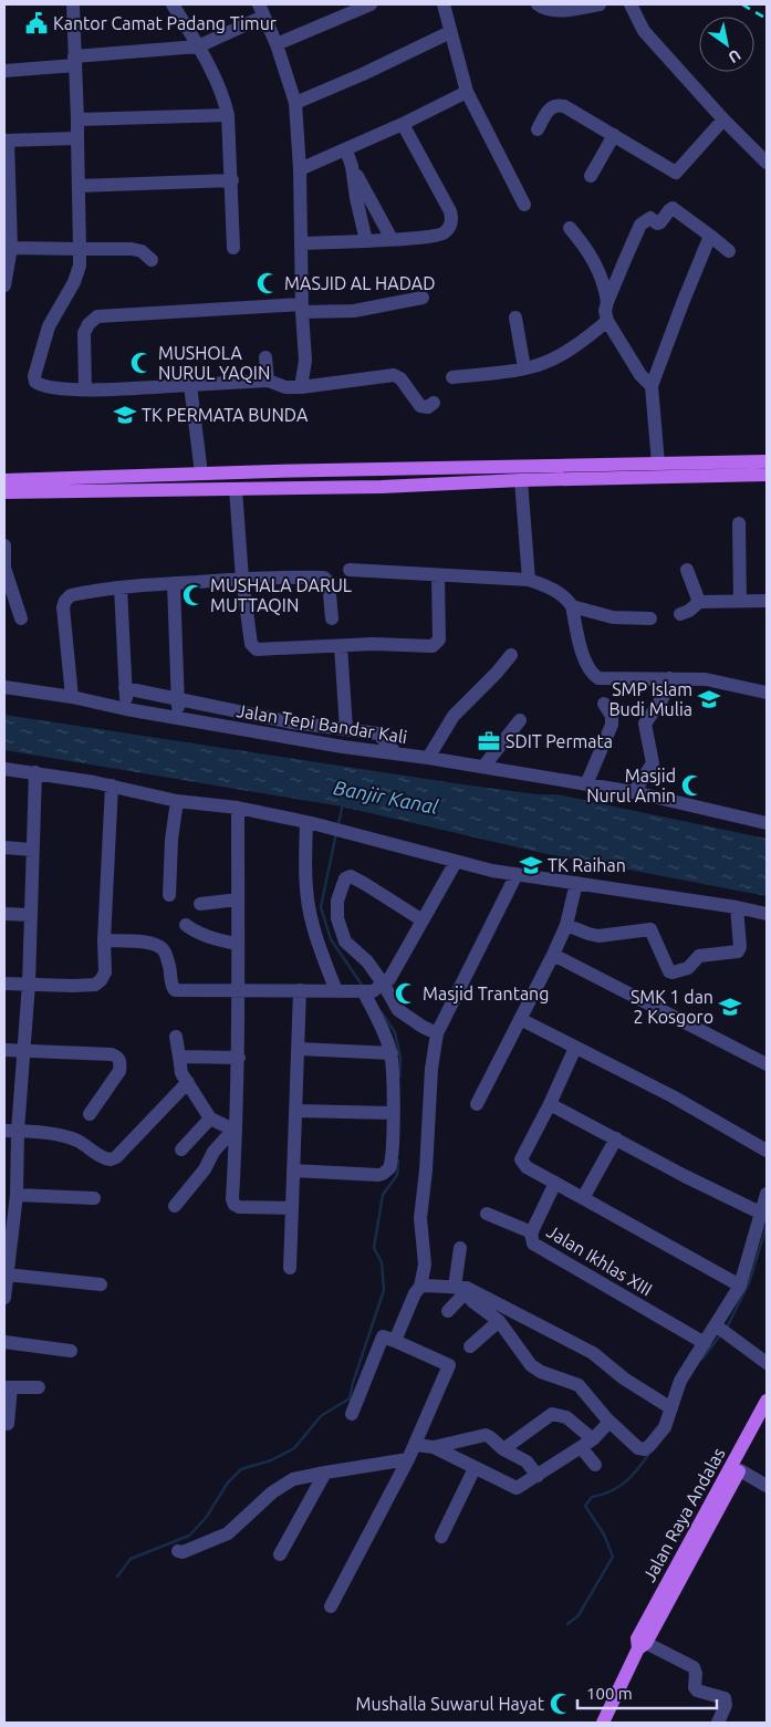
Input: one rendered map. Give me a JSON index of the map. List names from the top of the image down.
{
  "streets": {
    "main road": ["Jalan Raya Andalas"],
    "street": ["Jalan Tepi Bandar Kali", "Jalan Ikhlas XIII"]
  },
  "water": ["Banjir Kanal"],
  "places": {
    "public building": ["Kantor Camat Padang Timur"],
    "mosque": [
      "MASJID AL HADAD",
      "MUSHOLA NURUL YAQIN",
      "MUSHALA DARUL MUTTAQIN",
      "Masjid Nurul Amin",
      "Masjid Trantang",
      "Mushalla Suwarul Hayat"
    ],
    "school or university": [
      "TK PERMATA BUNDA",
      "SMP Islam Budi Mulia",
      "TK Raihan",
      "SMK 1 dan 2 Kosgoro"
    ],
    "office": ["SDIT Permata"]
  },
  "scale_bar": "100 m",
  "north": "bottom right"
}
